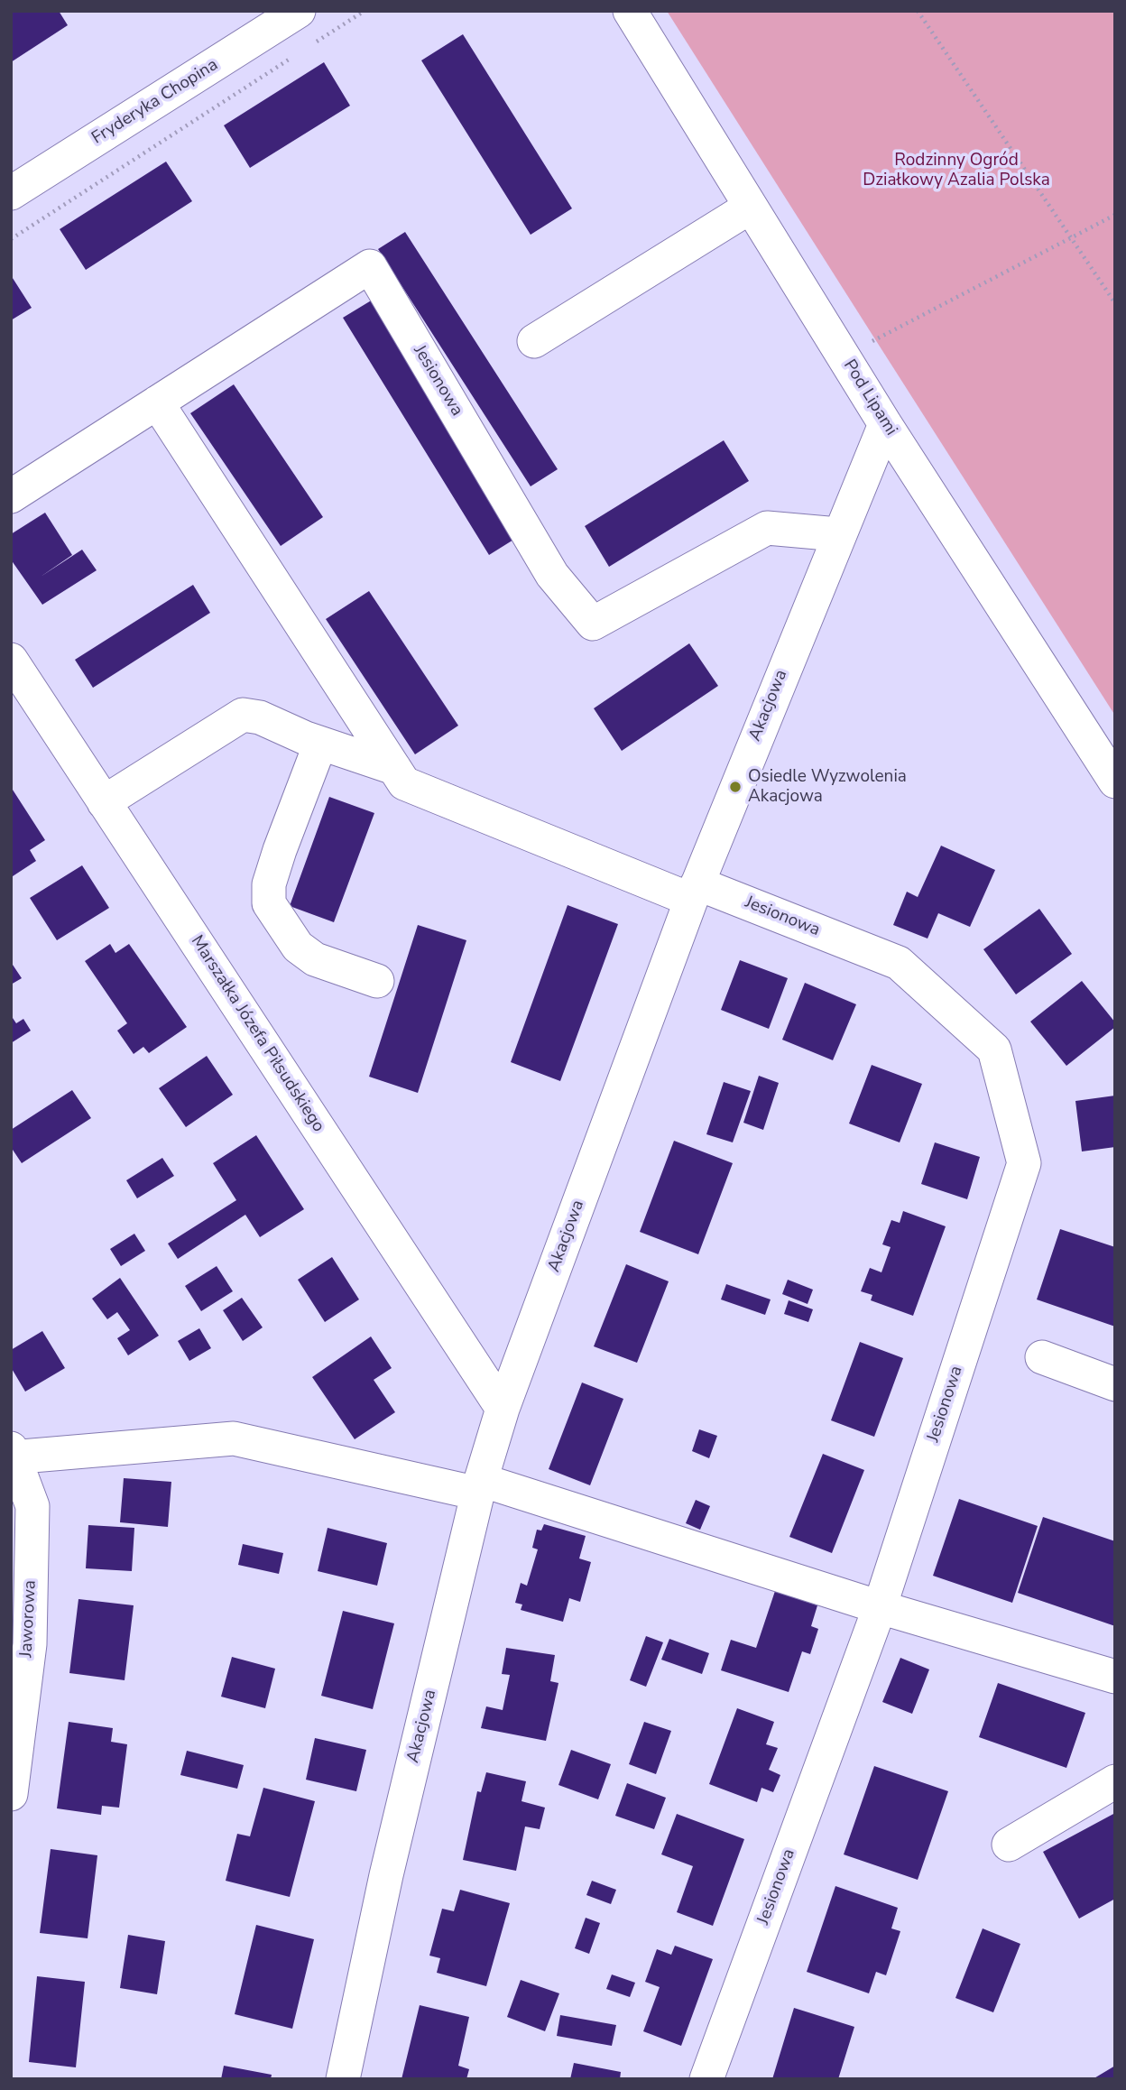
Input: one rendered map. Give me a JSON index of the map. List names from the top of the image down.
{
  "streets": {
    "street": [
      "Fryderyka Chopina",
      "Jesionowa",
      "Pod Lipami",
      "Akacjowa",
      "Marszałka Józefa Piłsudskiego",
      "Jaworowa"
    ]
  },
  "crossings": [
    ["Jesionowa", "Akacjowa"],
    ["Pod Lipami", "Akacjowa"],
    ["Akacjowa", "Marszałka Józefa Piłsudskiego"]
  ],
  "parks": ["Rodzinny Ogród Działkowy Azalia Polska"],
  "places": ["Osiedle Wyzwolenia Akacjowa"]
}
